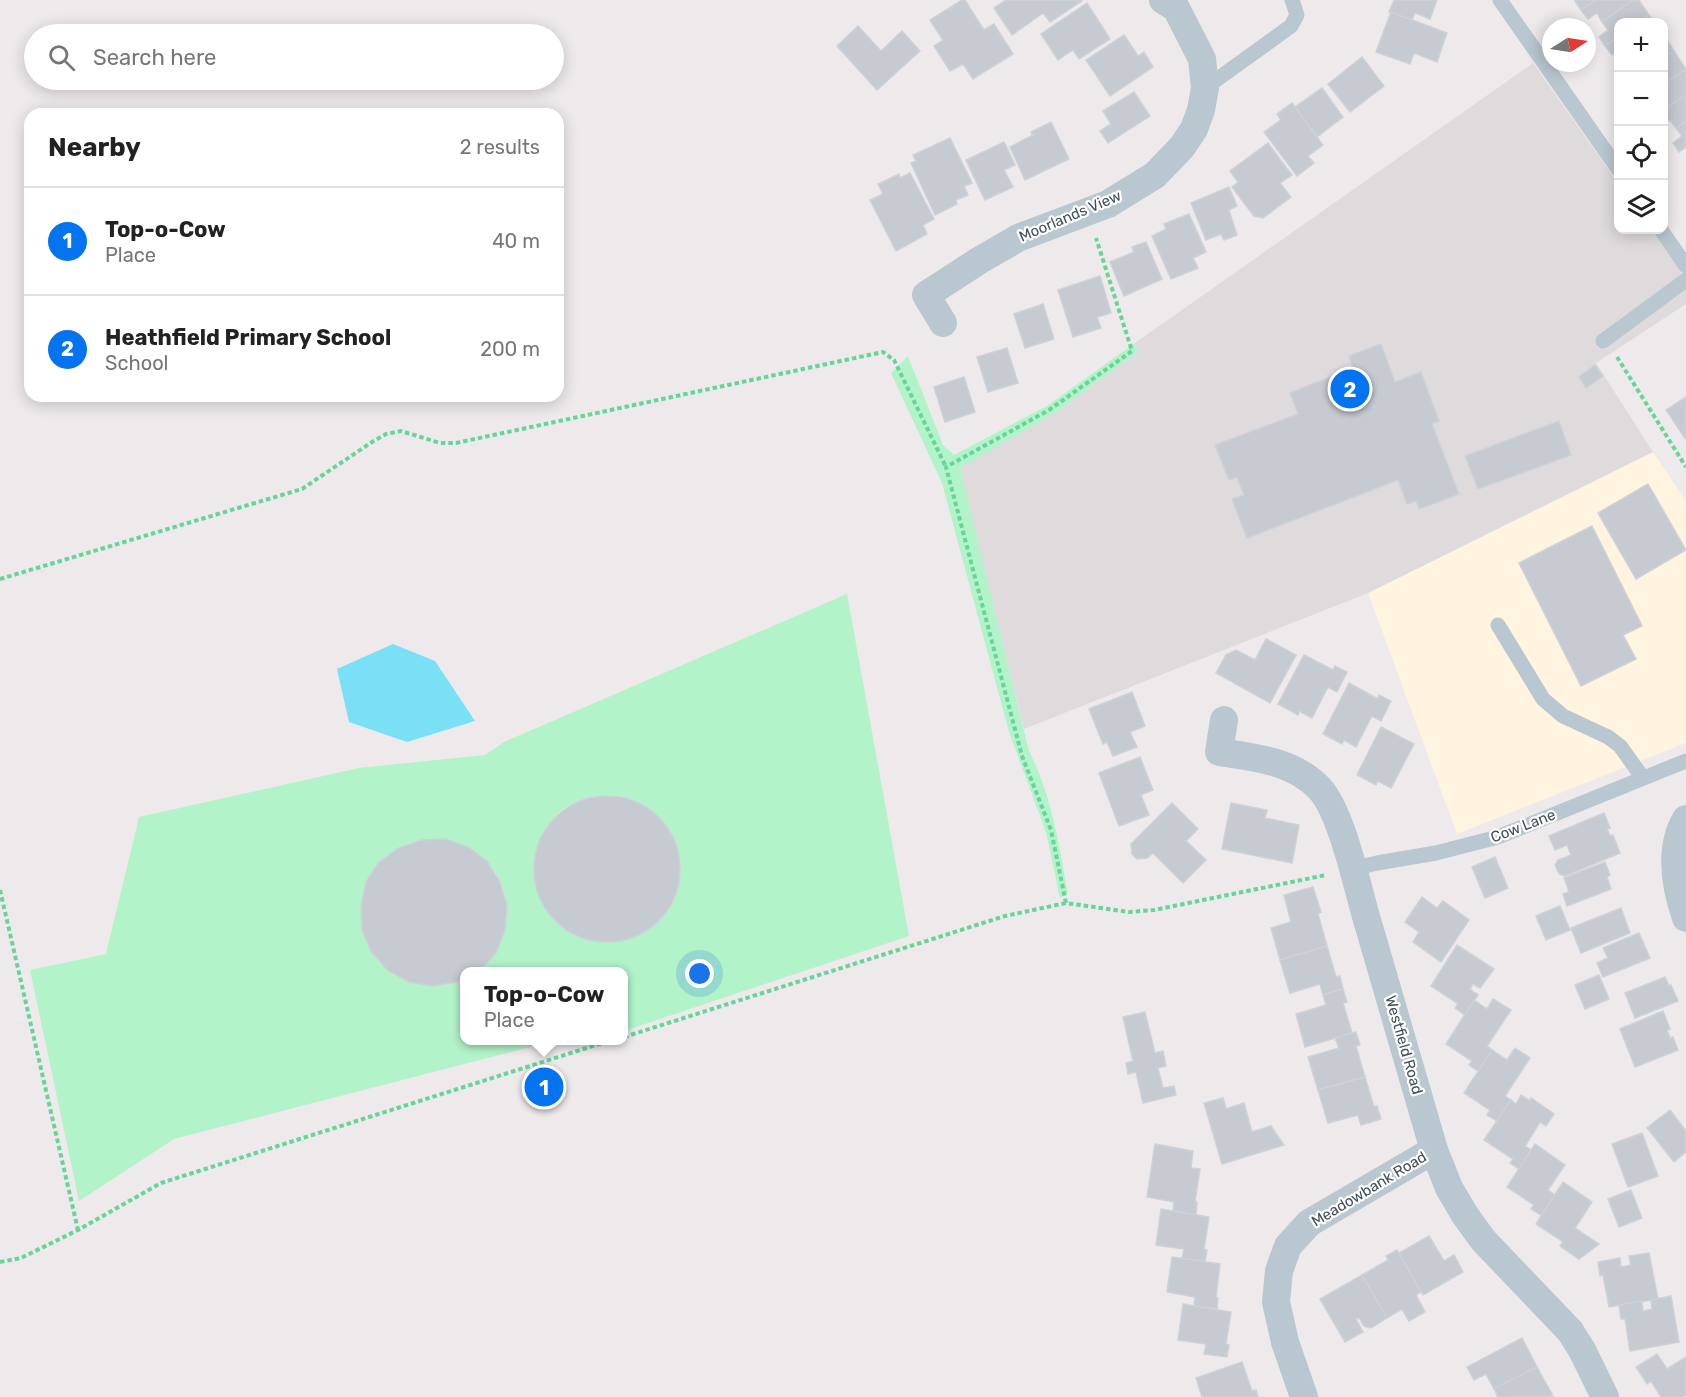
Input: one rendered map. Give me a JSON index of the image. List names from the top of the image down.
{
  "streets": {
    "street": ["Moorlands View", "Westfield Road", "Meadowbank Road"],
    "lane": ["Cow Lane"]
  },
  "crossings": [
    ["Cow Lane", "Westfield Road"],
    ["Westfield Road", "Meadowbank Road"]
  ],
  "north": "right",
  "page": {
    "map_buttons": ["+", "−"],
    "search": "Search here",
    "heading": ["Nearby", "2 results"],
    "list": [
      {
        "mark": "1",
        "name": "Top-o-Cow",
        "note": "Place",
        "value": "40 m"
      },
      {
        "mark": "2",
        "name": "Heathfield Primary School",
        "note": "School",
        "value": "200 m"
      }
    ],
    "pins": ["2", "1"],
    "popup": ["Top-o-Cow", "Place"]
  }
}
